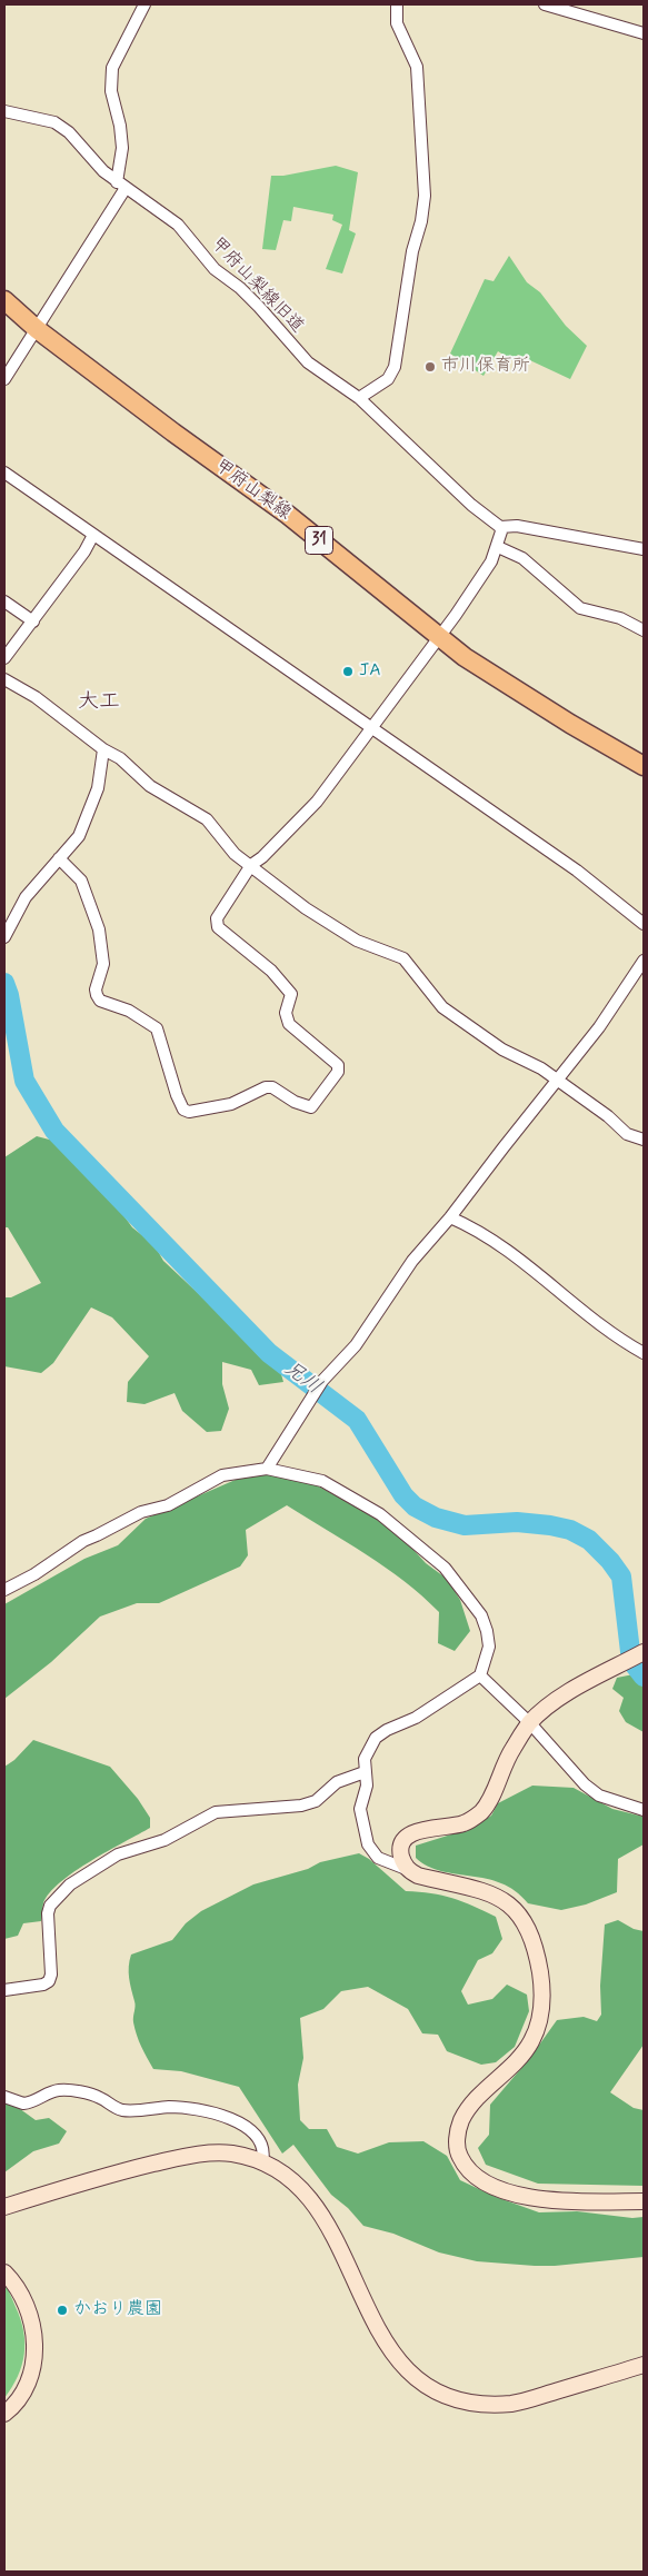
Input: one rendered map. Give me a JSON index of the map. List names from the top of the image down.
{
  "streets": {
    "main road": ["甲府山梨線", "31"],
    "street": ["甲府山梨線旧道"]
  },
  "districts": ["大工"],
  "water": ["兄川"],
  "places": ["市川保育所", "JA", "かおり農園"]
}
